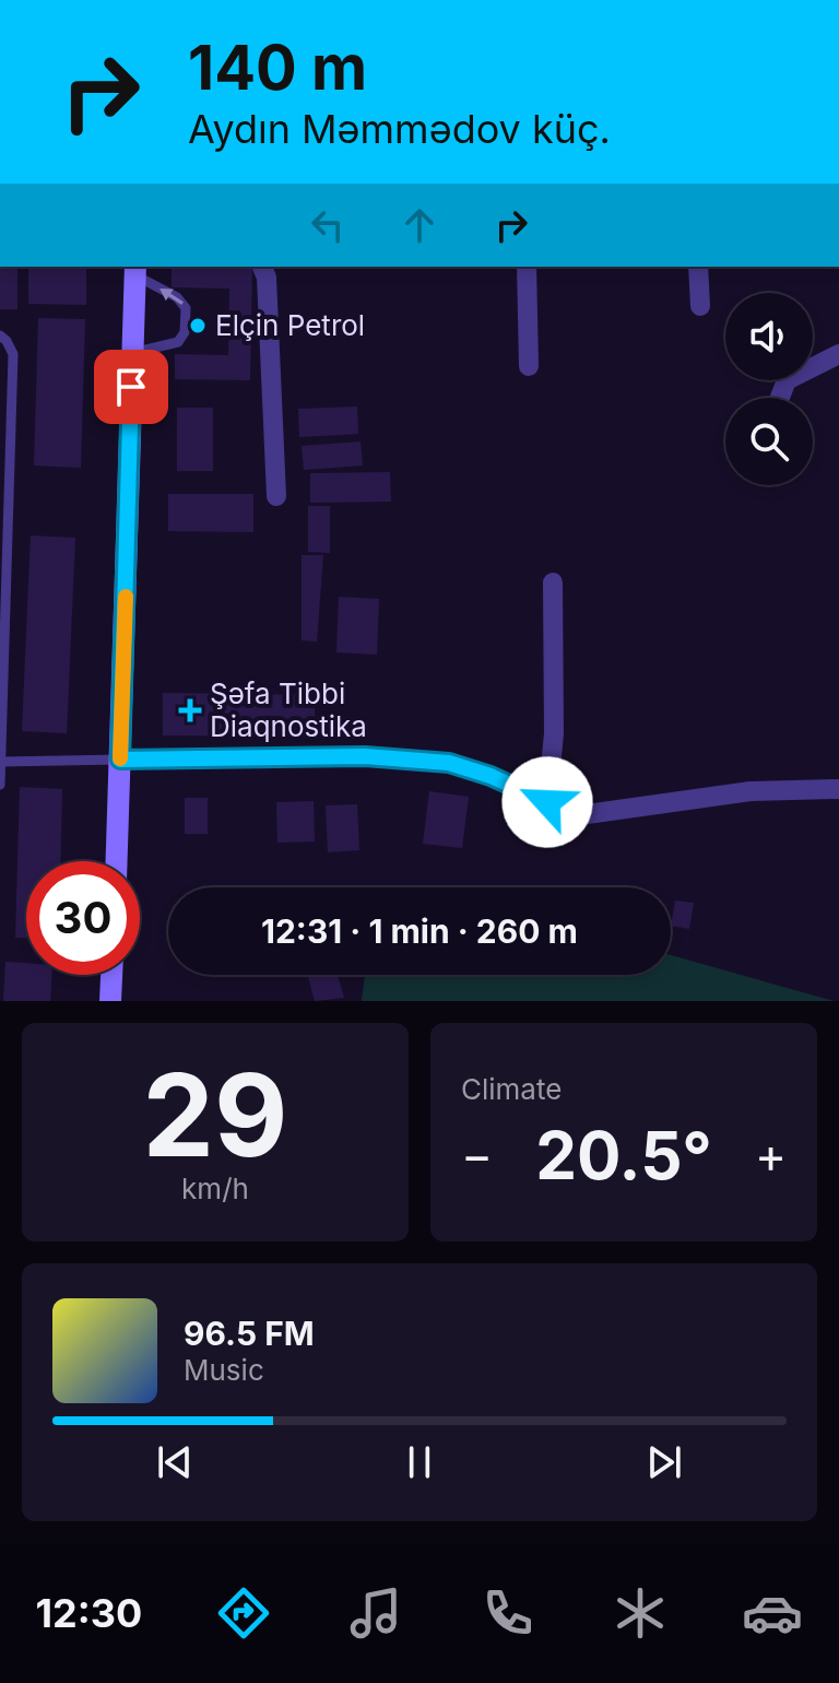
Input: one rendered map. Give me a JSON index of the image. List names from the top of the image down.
{
  "places": {
    "other": ["Elçin Petrol"],
    "health": ["Şəfa Tibbi Diaqnostika"]
  },
  "page": {
    "turn": ["140 m", "Aydın Məmmədov küç."],
    "limit": "30",
    "trip": "12:31 · 1 min · 260 m",
    "tile": [
      ["29", "km/h"],
      "Climate"
    ],
    "heat": ["−", "20.5°", "+"],
    "song": ["96.5 FM", "Music"],
    "tabs": "12:30"
  }
}
